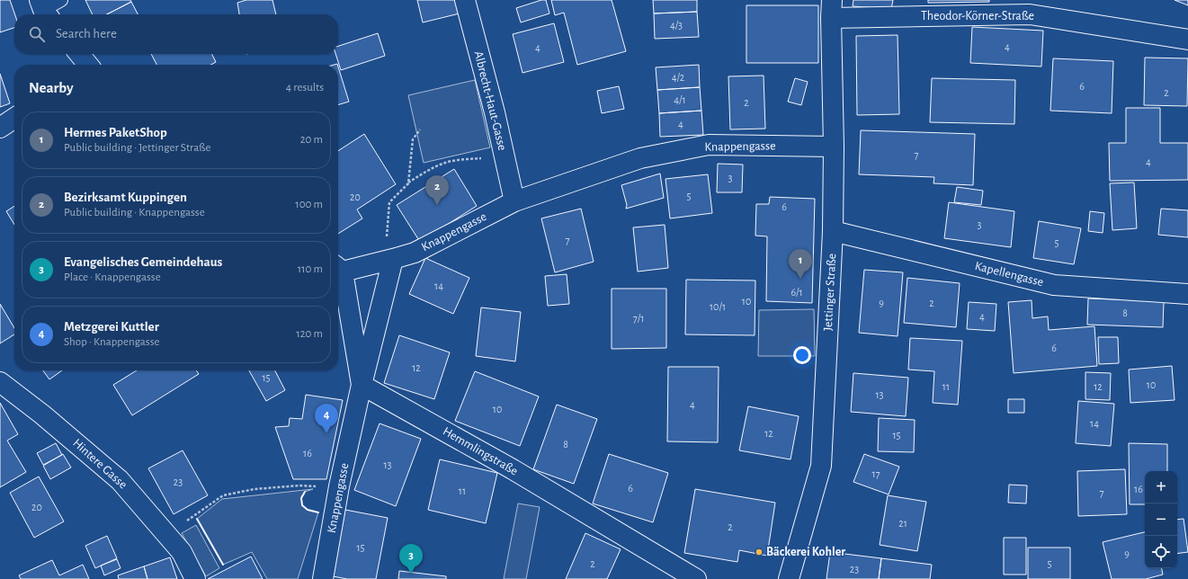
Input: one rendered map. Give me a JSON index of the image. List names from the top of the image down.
{
  "streets": {
    "street": [
      "Theodor-Körner-Straße",
      "Albrecht-Haut-Gasse",
      "Knappengasse",
      "Kapellengasse",
      "Jettinger Straße",
      "Hemmlingstraße",
      "Hintere Gasse"
    ]
  },
  "crossings": [
    ["Theodor-Körner-Straße", "Jettinger Straße"],
    ["Albrecht-Haut-Gasse", "Knappengasse"],
    ["Knappengasse", "Jettinger Straße"],
    ["Knappengasse", "Hemmlingstraße"],
    ["Kapellengasse", "Jettinger Straße"]
  ],
  "places": ["Bäckerei Kohler"],
  "house_numbers": [
    "4/3",
    "4",
    "4",
    "4/2",
    "6",
    "2",
    "4/1",
    "2",
    "4",
    "7",
    "4",
    "3",
    "5",
    "20",
    "6",
    "3",
    "7",
    "5",
    "14",
    "6/1",
    "10",
    "9",
    "2",
    "10/1",
    "8",
    "4",
    "7/1",
    "6",
    "12",
    "15",
    "10",
    "11",
    "12",
    "13",
    "4",
    "10",
    "14",
    "12",
    "15",
    "8",
    "16",
    "13",
    "17",
    "23",
    "6",
    "16",
    "11",
    "7",
    "20",
    "21",
    "2",
    "15",
    "9",
    "2",
    "5",
    "23"
  ],
  "page": {
    "search": "Search here",
    "heading": ["Nearby", "4 results"],
    "list": [
      {
        "mark": "1",
        "name": "Hermes PaketShop",
        "note": "Public building · Jettinger Straße",
        "value": "20 m"
      },
      {
        "mark": "2",
        "name": "Bezirksamt Kuppingen",
        "note": "Public building · Knappengasse",
        "value": "100 m"
      },
      {
        "mark": "3",
        "name": "Evangelisches Gemeindehaus",
        "note": "Place · Knappengasse",
        "value": "110 m"
      },
      {
        "mark": "4",
        "name": "Metzgerei Kuttler",
        "note": "Shop · Knappengasse",
        "value": "120 m"
      }
    ],
    "pins": [
      "2",
      "1",
      "4",
      "3"
    ],
    "map_buttons": ["+", "−"]
  }
}
